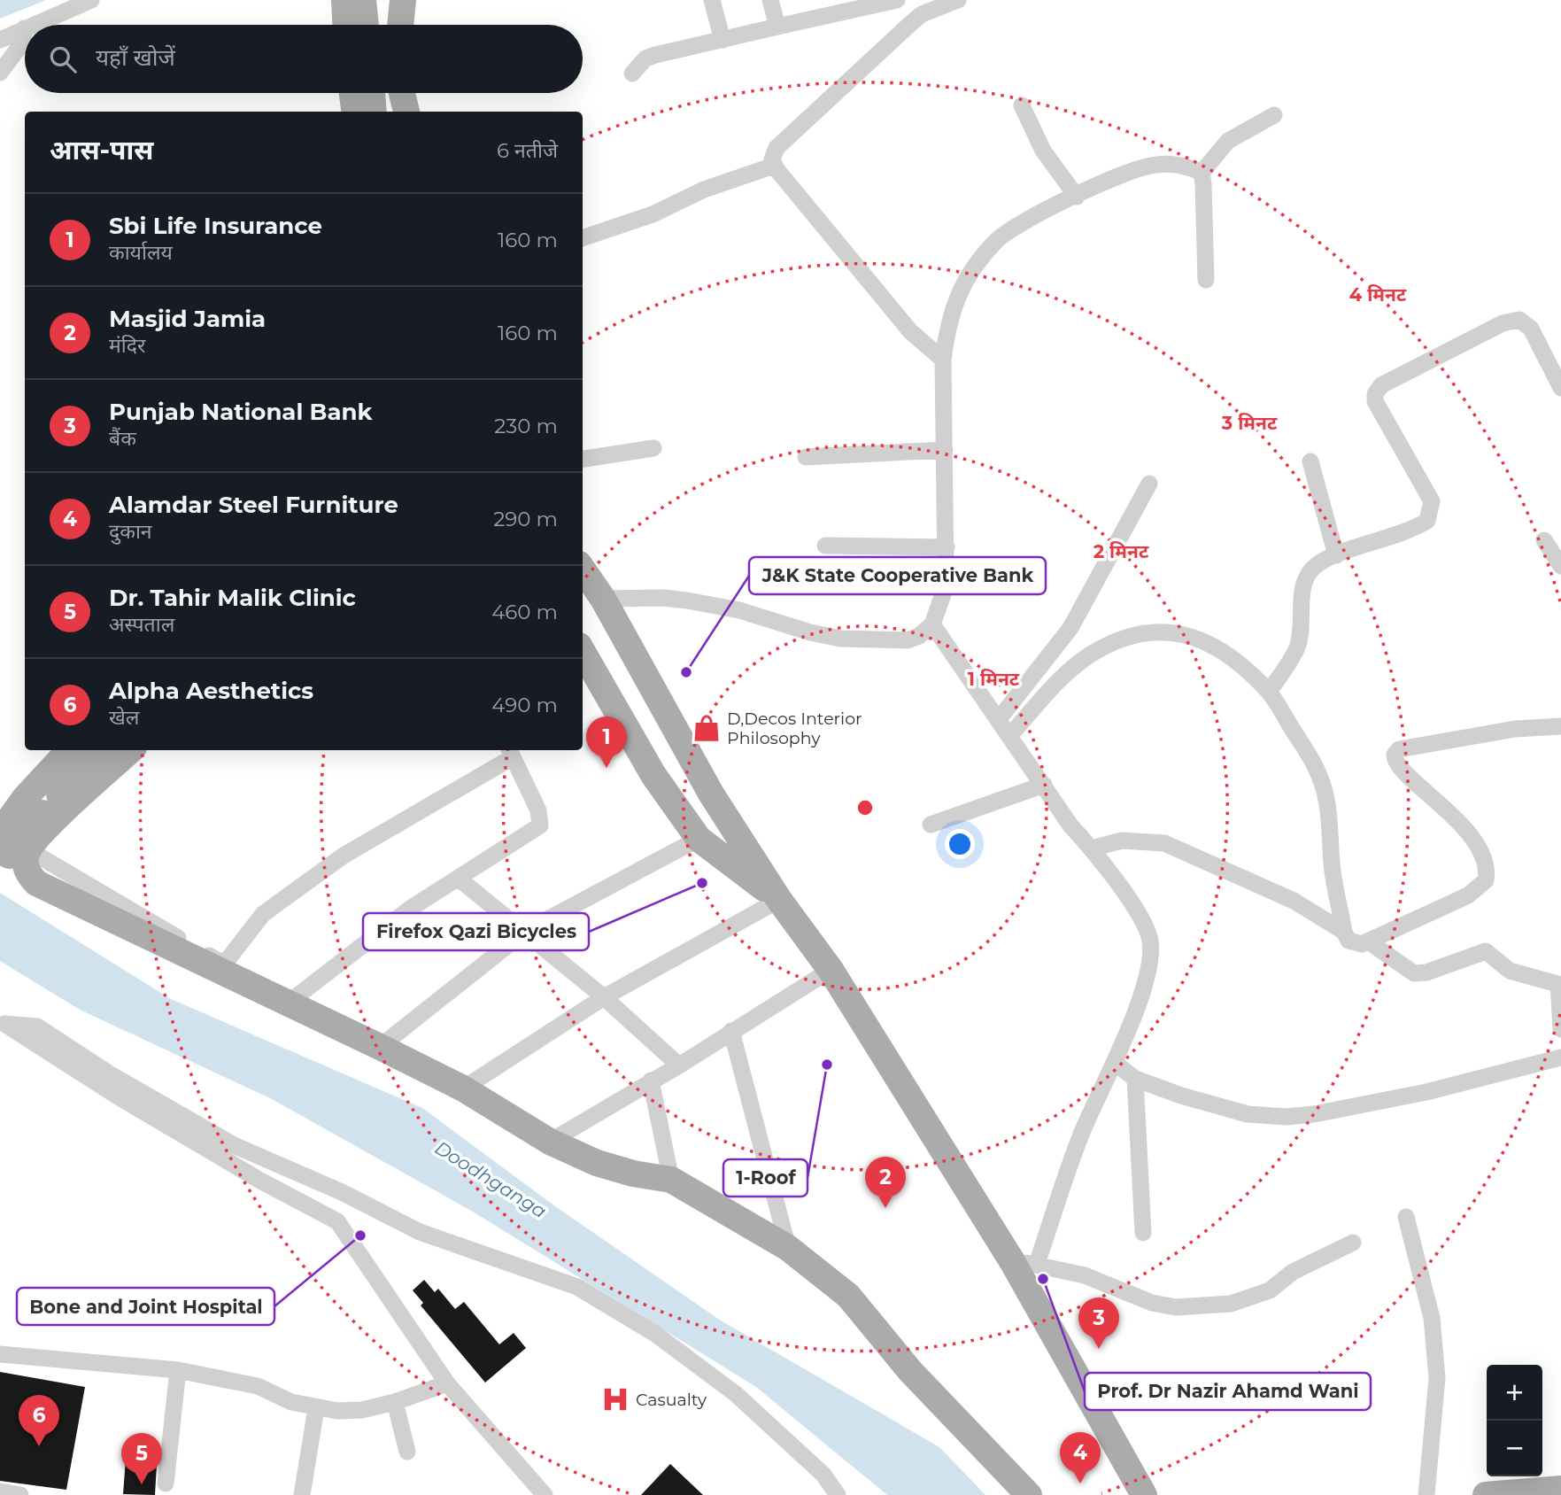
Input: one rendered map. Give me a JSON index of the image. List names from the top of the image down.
{
  "water": ["Doodhganga"],
  "places": {
    "other": [
      "J&K State Cooperative Bank",
      "Firefox Qazi Bicycles",
      "1-Roof",
      "Bone and Joint Hospital",
      "Prof. Dr Nazir Ahamd Wani"
    ],
    "shop": ["D,Decos Interior Philosophy"],
    "hospital": ["Casualty"]
  },
  "page": {
    "search": "यहाँ खोजें",
    "heading": ["आस-पास", "6 नतीजे"],
    "list": [
      {
        "mark": "1",
        "name": "Sbi Life Insurance",
        "note": "कार्यालय",
        "value": "160 m"
      },
      {
        "mark": "2",
        "name": "Masjid Jamia",
        "note": "मंदिर",
        "value": "160 m"
      },
      {
        "mark": "3",
        "name": "Punjab National Bank",
        "note": "बैंक",
        "value": "230 m"
      },
      {
        "mark": "4",
        "name": "Alamdar Steel Furniture",
        "note": "दुकान",
        "value": "290 m"
      },
      {
        "mark": "5",
        "name": "Dr. Tahir Malik Clinic",
        "note": "अस्पताल",
        "value": "460 m"
      },
      {
        "mark": "6",
        "name": "Alpha Aesthetics",
        "note": "खेल",
        "value": "490 m"
      }
    ],
    "pins": [
      "1",
      "2",
      "3",
      "6",
      "4",
      "5"
    ],
    "map_buttons": ["+", "−"]
  },
  "rings": [
    "4 मिनट",
    "3 मिनट",
    "2 मिनट",
    "1 मिनट"
  ]
}
